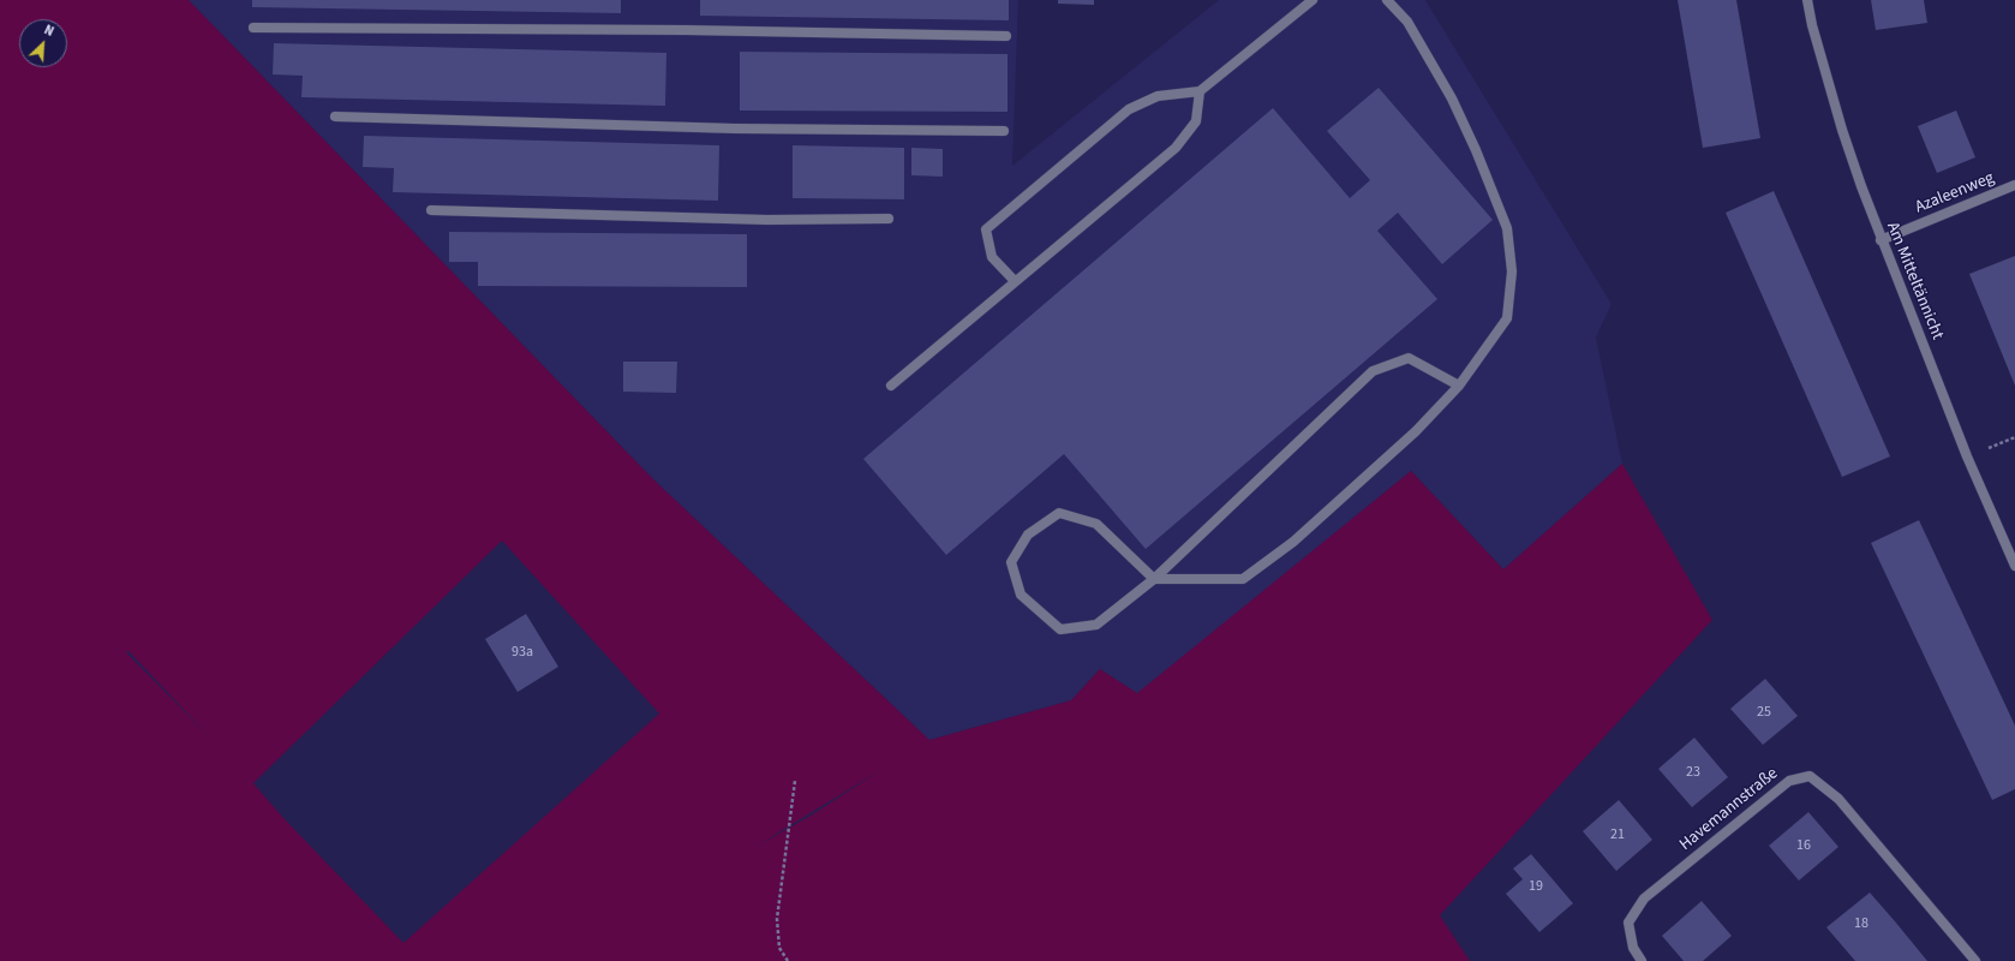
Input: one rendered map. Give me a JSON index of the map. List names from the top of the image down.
{
  "streets": {
    "street": ["Azaleenweg", "Am Mitteltännicht", "Havemannstraße"]
  },
  "crossings": [
    ["Azaleenweg", "Am Mitteltännicht"]
  ],
  "house_numbers": [
    "93a",
    "25",
    "23",
    "21",
    "16",
    "19",
    "18"
  ],
  "north": "top right"
}
